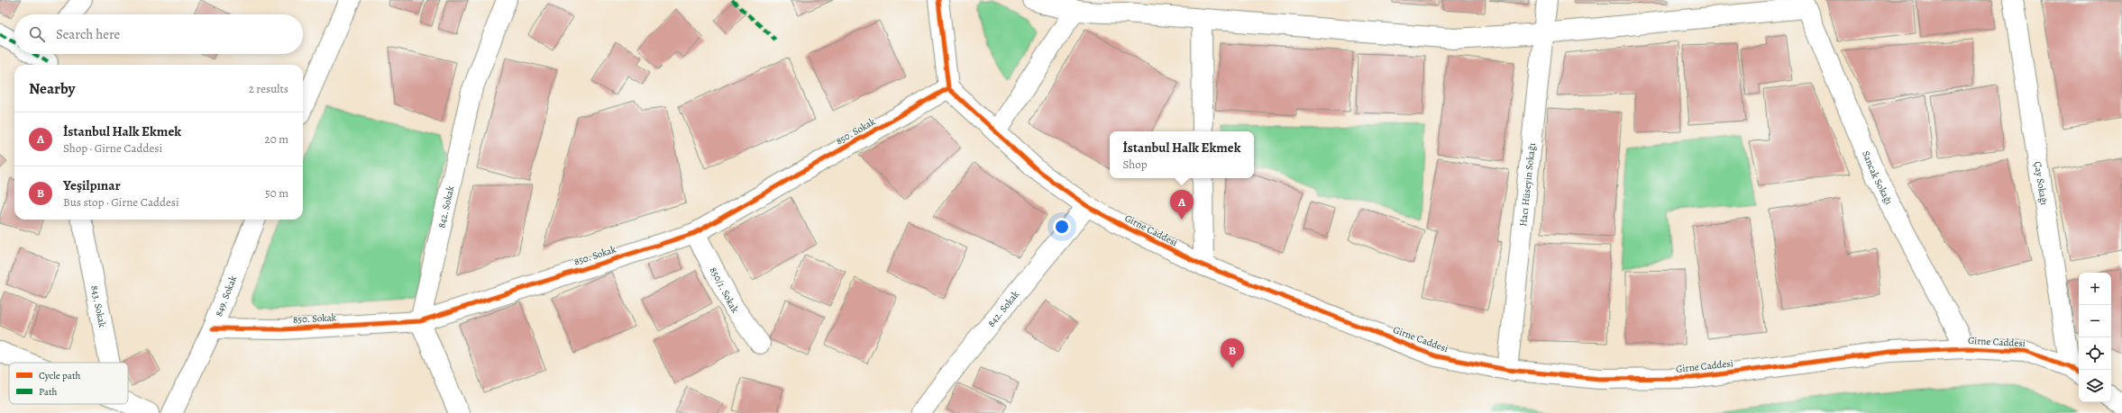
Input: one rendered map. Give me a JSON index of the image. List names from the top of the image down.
{
  "streets": {
    "street": [
      "850. Sokak",
      "Sancak Sokağı",
      "Çay Sokağı",
      "Hacı Hüseyin Sokağı",
      "842. Sokak",
      "Girne Caddesi",
      "850/1. Sokak",
      "849. Sokak",
      "843. Sokak"
    ]
  },
  "crossings": [
    ["850. Sokak", "842. Sokak"],
    ["850. Sokak", "Girne Caddesi"],
    ["850. Sokak", "850/1. Sokak"],
    ["850. Sokak", "849. Sokak"],
    ["Sancak Sokağı", "Girne Caddesi"],
    ["Çay Sokağı", "Girne Caddesi"],
    ["Hacı Hüseyin Sokağı", "Girne Caddesi"],
    ["842. Sokak", "Girne Caddesi"]
  ],
  "legend": ["Cycle path", "Path"],
  "page": {
    "search": "Search here",
    "heading": ["Nearby", "2 results"],
    "list": [
      {
        "mark": "A",
        "name": "İstanbul Halk Ekmek",
        "note": "Shop · Girne Caddesi",
        "value": "20 m"
      },
      {
        "mark": "B",
        "name": "Yeşilpınar",
        "note": "Bus stop · Girne Caddesi",
        "value": "50 m"
      }
    ],
    "popup": ["İstanbul Halk Ekmek", "Shop"],
    "pins": ["A", "B"],
    "map_buttons": ["+", "−"]
  }
}
